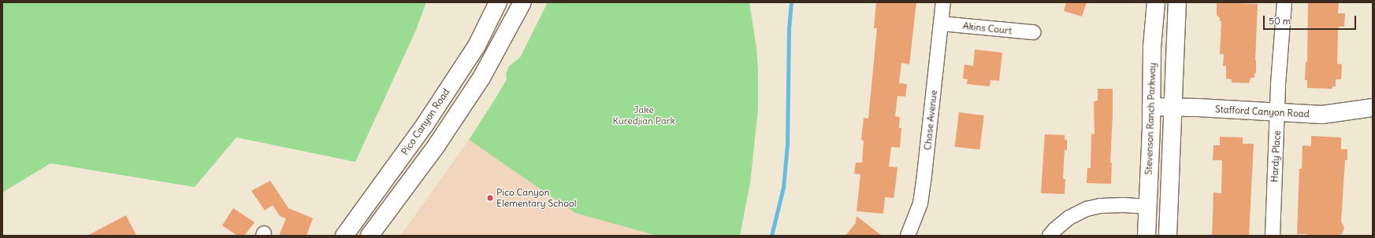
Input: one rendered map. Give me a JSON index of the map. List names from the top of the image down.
{
  "streets": {
    "main road": ["Stafford Canyon Road", "Stevenson Ranch Parkway", "Pico Canyon Road"],
    "street": ["Akins Court", "Chase Avenue", "Hardy Place"]
  },
  "crossings": [
    ["Akins Court", "Chase Avenue"],
    ["Stafford Canyon Road", "Stevenson Ranch Parkway"],
    ["Stafford Canyon Road", "Hardy Place"]
  ],
  "parks": ["Jake Kuredjian Park"],
  "places": ["Pico Canyon Elementary School"],
  "scale_bar": "50 m"
}
